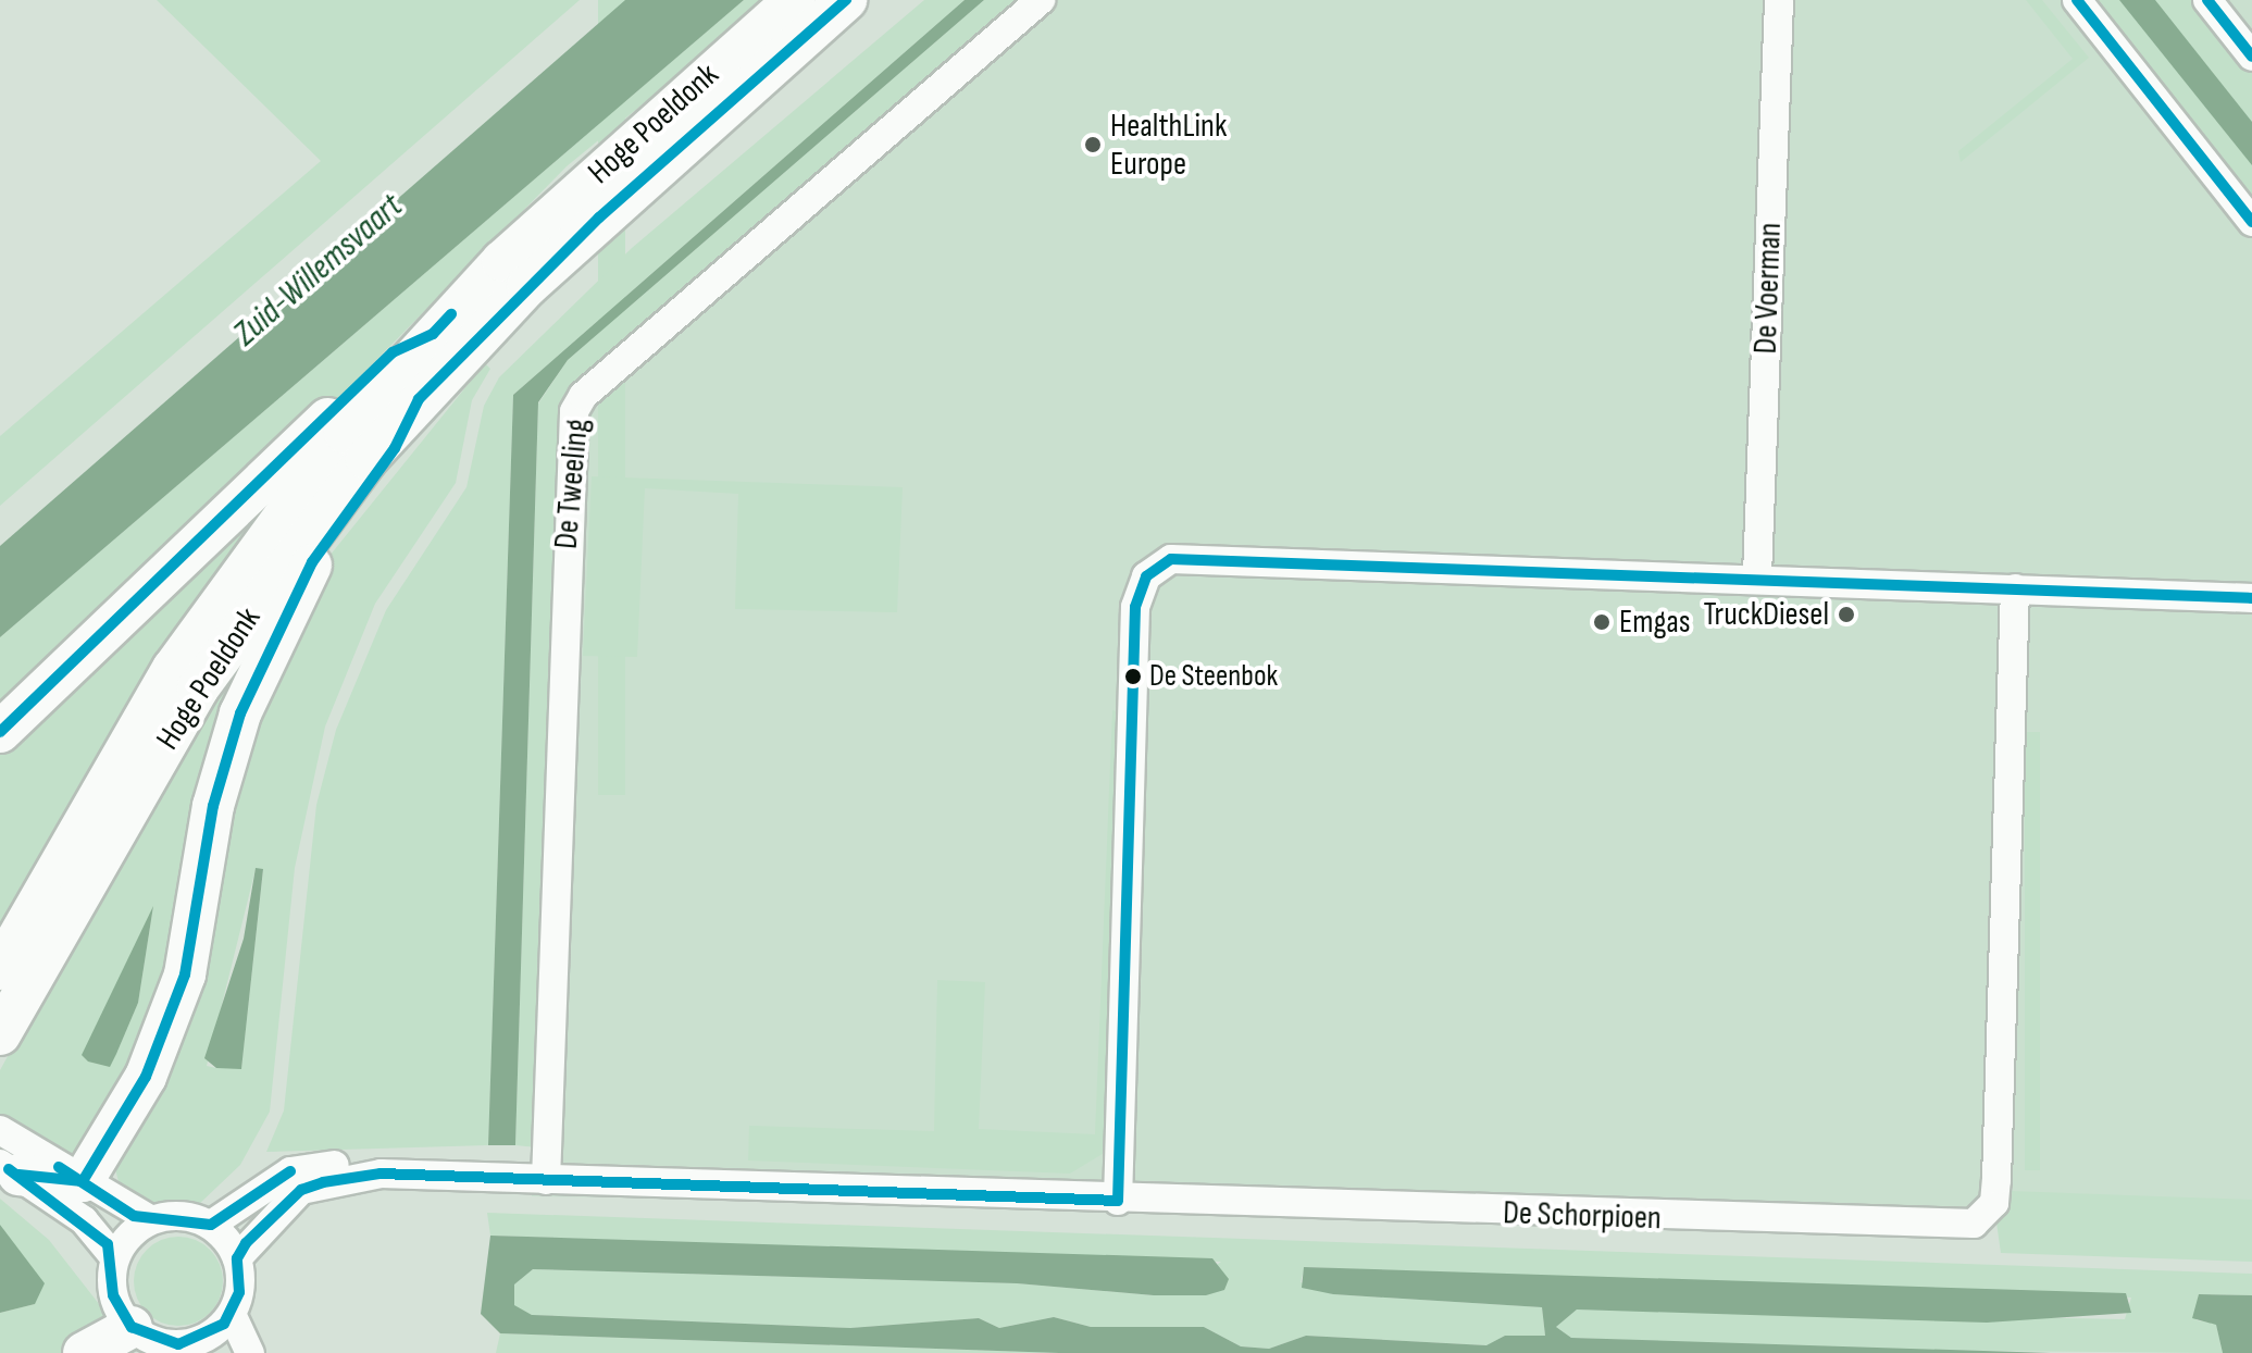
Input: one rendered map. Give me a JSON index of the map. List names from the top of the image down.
{
  "streets": {
    "highway": ["Hoge Poeldonk"],
    "street": ["De Voerman", "De Tweeling", "De Schorpioen"]
  },
  "crossings": [
    ["De Tweeling", "De Schorpioen"]
  ],
  "water": ["Zuid-Willemsvaart"],
  "places": [
    "HealthLink Europe",
    "TruckDiesel",
    "Emgas",
    "De Steenbok"
  ]
}
